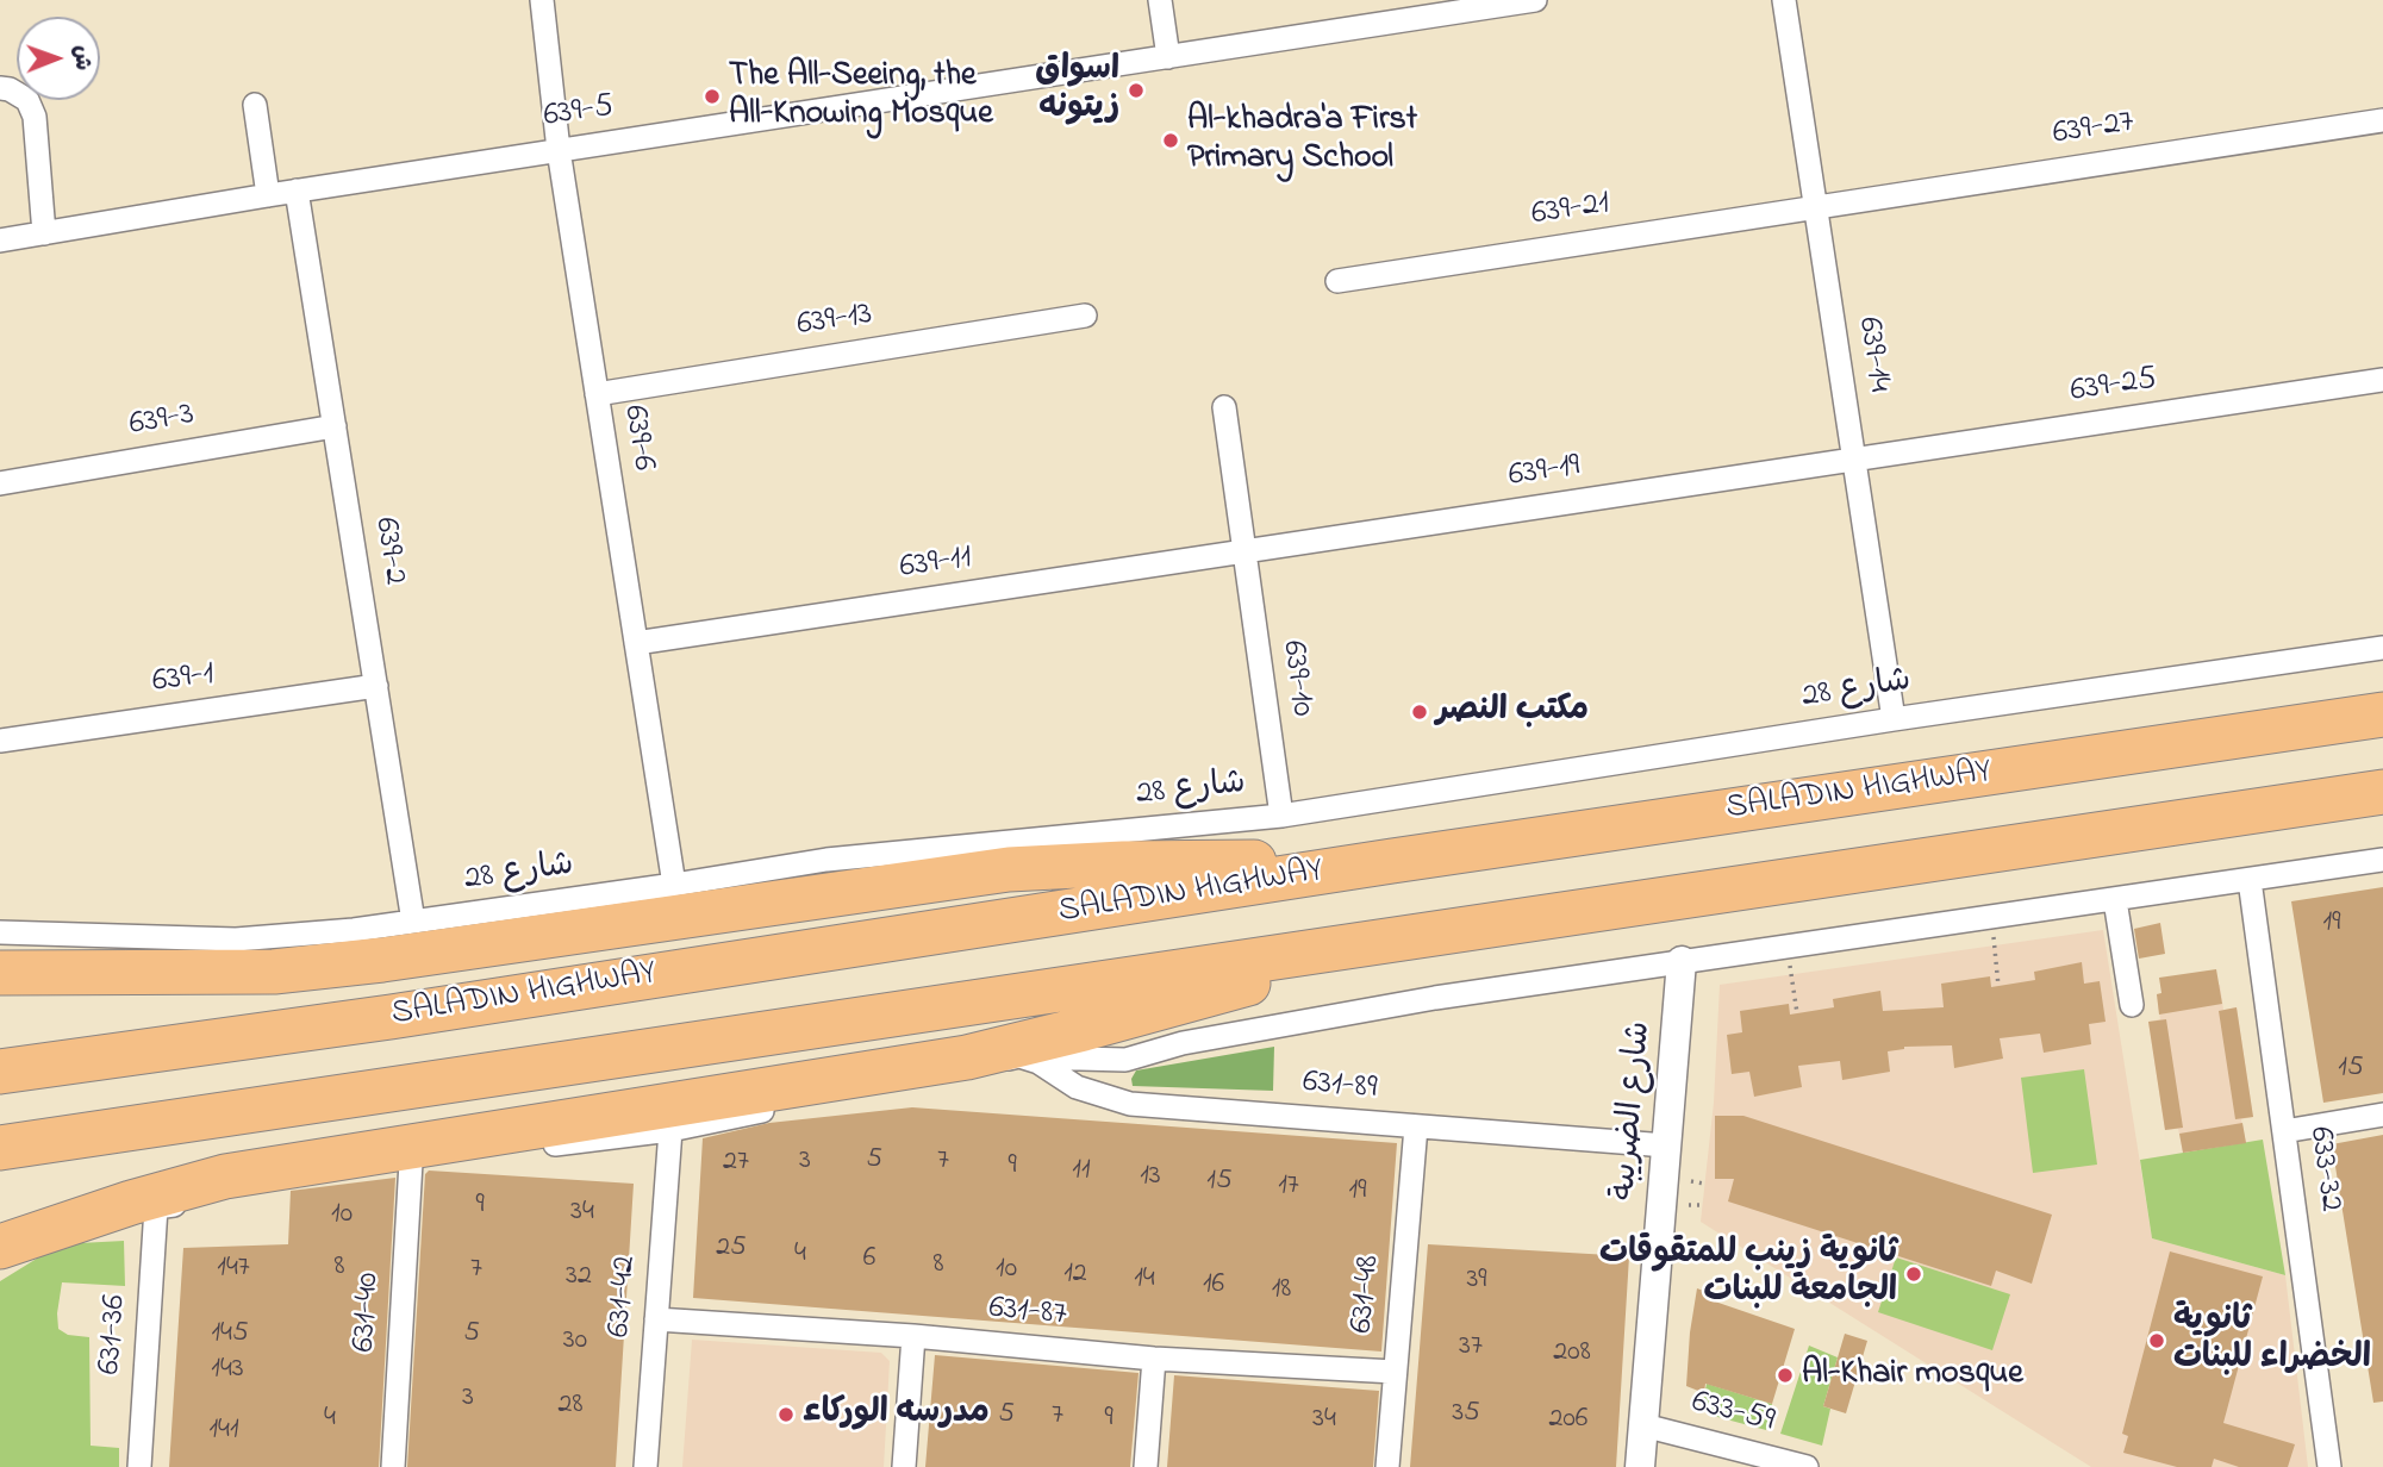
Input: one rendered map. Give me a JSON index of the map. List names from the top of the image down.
{
  "streets": {
    "highway": ["SALADIN HIGHWAY"],
    "street": [
      "639-5",
      "639-27",
      "639-21",
      "639-13",
      "639-14",
      "639-25",
      "639-3",
      "639-6",
      "639-19",
      "639-2",
      "639-11",
      "639-10",
      "639-1",
      "شارع 28",
      "631-89",
      "شارع الضريبة",
      "633-32",
      "631-48",
      "631-42",
      "631-40",
      "631-87",
      "631-36",
      "633-59"
    ]
  },
  "crossings": [
    ["639-5", "639-6"],
    ["639-5", "639-2"],
    ["639-27", "639-21"],
    ["639-27", "639-14"],
    ["639-21", "639-14"],
    ["639-13", "639-6"],
    ["639-14", "639-25"],
    ["639-14", "639-19"],
    ["639-14", "شارع 28"],
    ["639-25", "639-19"],
    ["639-3", "639-2"],
    ["639-6", "639-11"],
    ["639-6", "شارع 28"],
    ["639-19", "639-11"],
    ["639-19", "639-10"],
    ["639-2", "639-1"],
    ["639-2", "شارع 28"],
    ["639-11", "639-10"],
    ["639-10", "شارع 28"],
    ["631-89", "شارع الضريبة"],
    ["631-89", "631-48"],
    ["شارع الضريبة", "633-59"],
    ["631-48", "631-87"],
    ["631-42", "631-87"],
    ["631-40", "631-36"]
  ],
  "places": [
    "اسواق زيتونه",
    "The All-Seeing, the All-Knowing Mosque",
    "Al-khadra'a First Primary School",
    "مكتب النصر",
    "ثانوية زينب للمتقوقات الجامعة للبنات",
    "ثانوية الخضراء للبنات",
    "Al-Khair mosque",
    "مدرسه الوركاء"
  ],
  "house_numbers": [
    "19",
    "15",
    "5",
    "3",
    "7",
    "27",
    "9",
    "11",
    "13",
    "15",
    "17",
    "19",
    "9",
    "34",
    "10",
    "25",
    "4",
    "6",
    "8",
    "8",
    "147",
    "7",
    "10",
    "12",
    "32",
    "14",
    "39",
    "16",
    "18",
    "145",
    "5",
    "30",
    "37",
    "208",
    "143",
    "3",
    "28",
    "35",
    "5",
    "7",
    "4",
    "9",
    "34",
    "206",
    "141"
  ],
  "north": "right"
}
